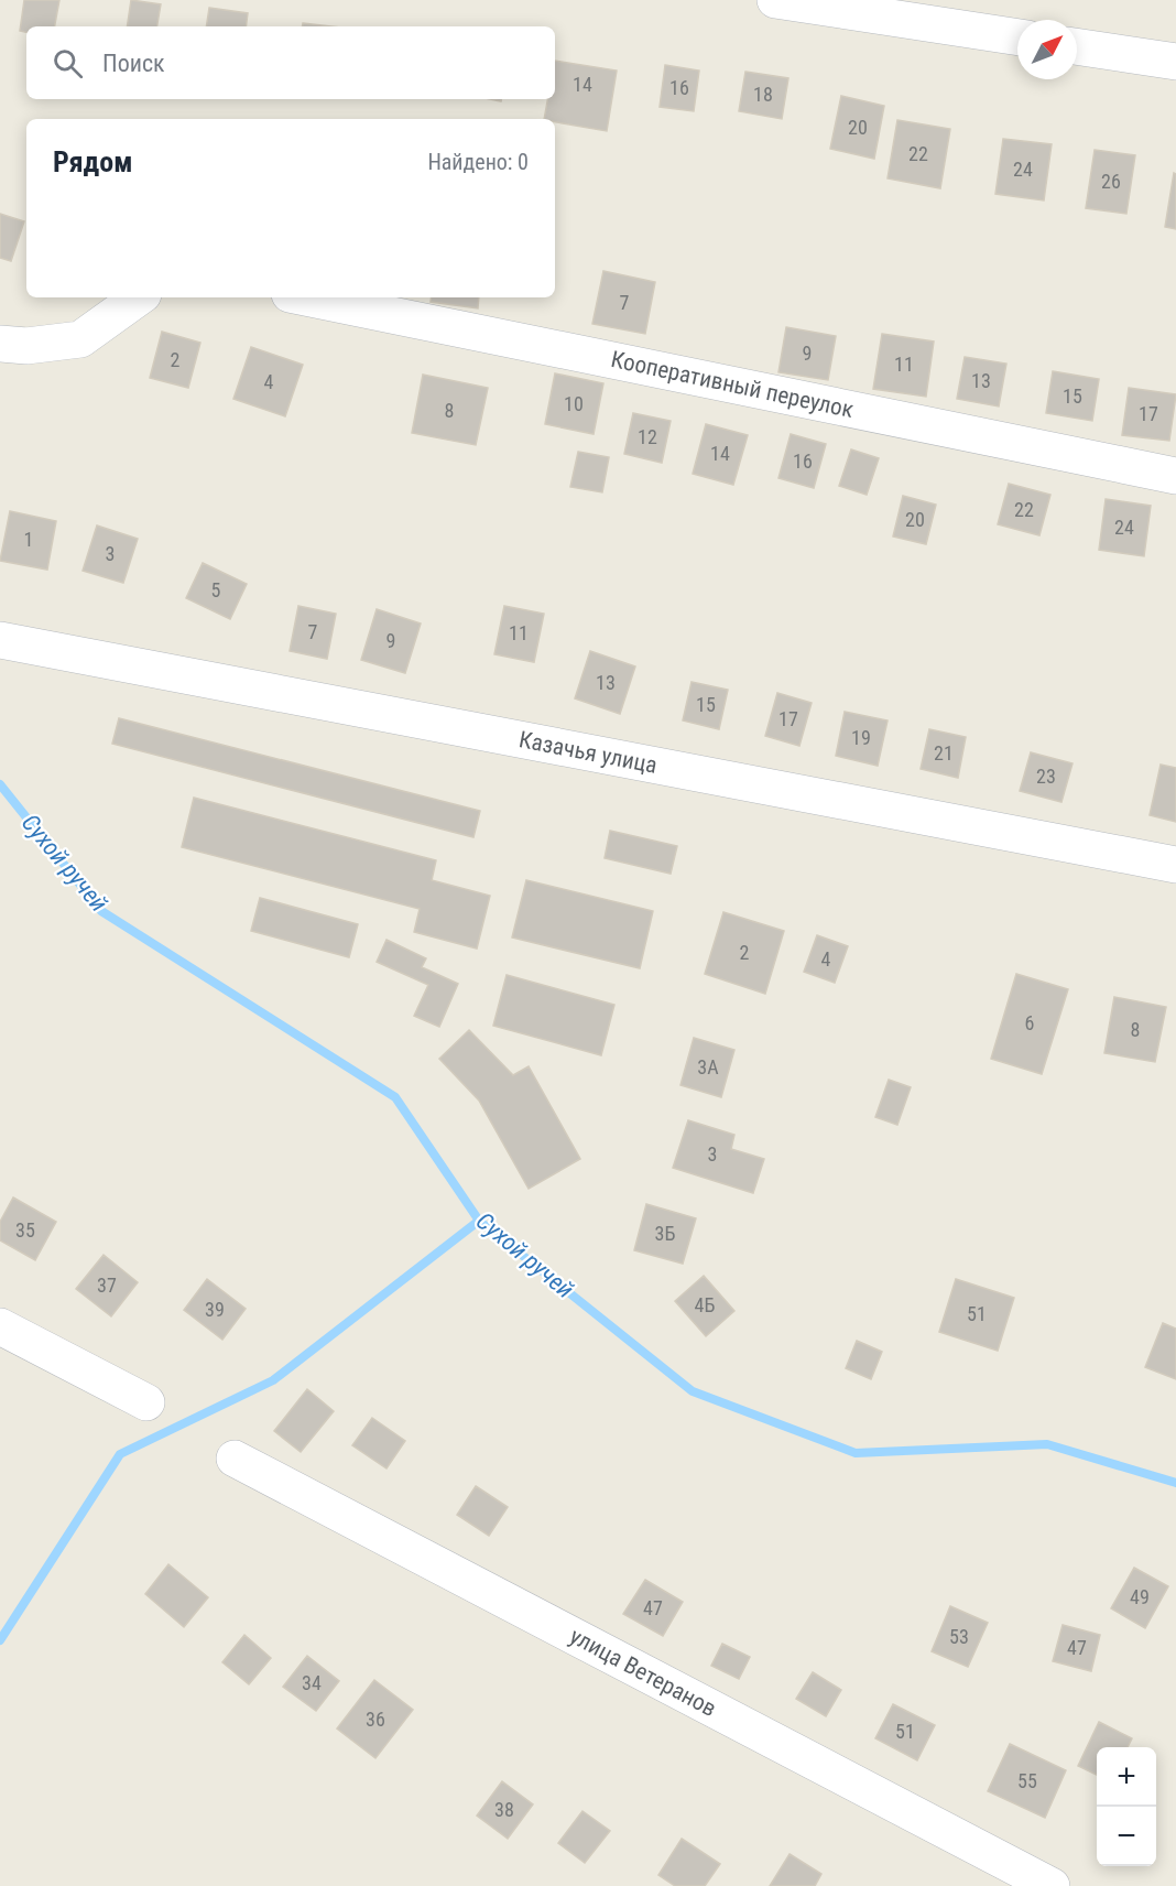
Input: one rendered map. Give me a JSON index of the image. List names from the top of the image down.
{
  "streets": {
    "street": ["Кооперативный переулок", "Казачья улица", "улица Ветеранов"]
  },
  "water": ["Сухой ручей"],
  "house_numbers": [
    "14",
    "16",
    "18",
    "20",
    "22",
    "24",
    "26",
    "7",
    "9",
    "2",
    "11",
    "13",
    "4",
    "15",
    "10",
    "8",
    "17",
    "12",
    "14",
    "16",
    "22",
    "20",
    "24",
    "1",
    "3",
    "5",
    "7",
    "11",
    "9",
    "13",
    "15",
    "17",
    "19",
    "21",
    "23",
    "2",
    "4",
    "6",
    "8",
    "3А",
    "3",
    "35",
    "3Б",
    "37",
    "4Б",
    "39",
    "51",
    "49",
    "47",
    "53",
    "47",
    "34",
    "36",
    "51",
    "55",
    "38"
  ],
  "north": "top right",
  "page": {
    "search": "Поиск",
    "heading": ["Рядом", "Найдено: 0"],
    "map_buttons": ["+", "−"]
  }
}
